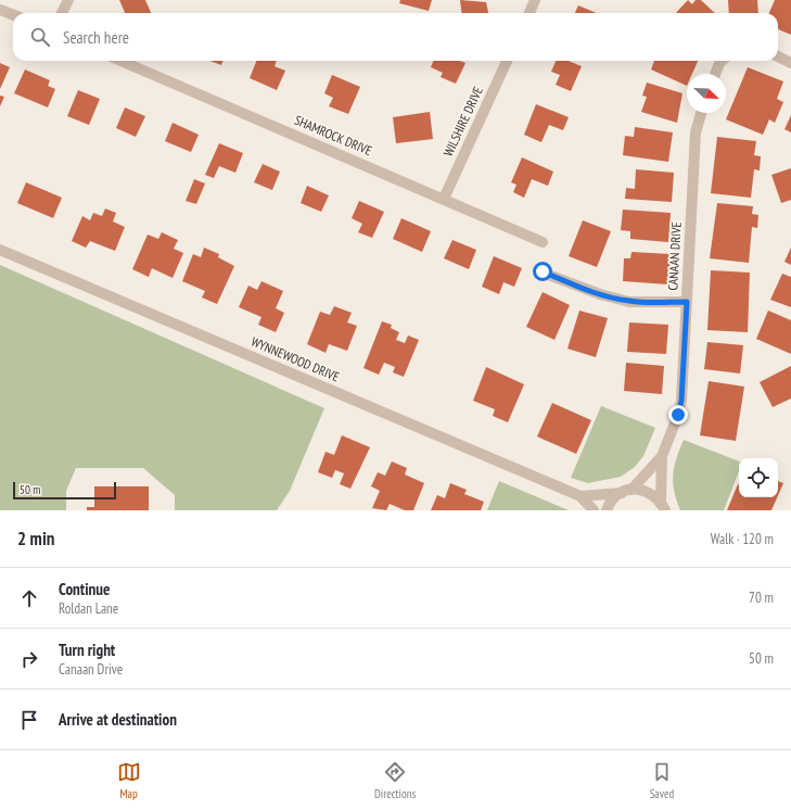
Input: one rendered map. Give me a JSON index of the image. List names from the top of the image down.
{
  "streets": {
    "street": [
      "WILSHIRE DRIVE",
      "SHAMROCK DRIVE",
      "CANAAN DRIVE",
      "WYNNEWOOD DRIVE"
    ]
  },
  "crossings": [
    ["WILSHIRE DRIVE", "SHAMROCK DRIVE"],
    ["CANAAN DRIVE", "WYNNEWOOD DRIVE"]
  ],
  "scale_bar": "50 m",
  "north": "bottom right",
  "page": {
    "search": "Search here",
    "scale": "50 m",
    "heading": ["2 min", "Walk · 120 m"],
    "list": [
      ["Continue", "Roldan Lane", "70 m"],
      ["Turn right", "Canaan Drive", "50 m"],
      "Arrive at destination"
    ],
    "nav": ["Map", "Directions", "Saved"]
  }
}
